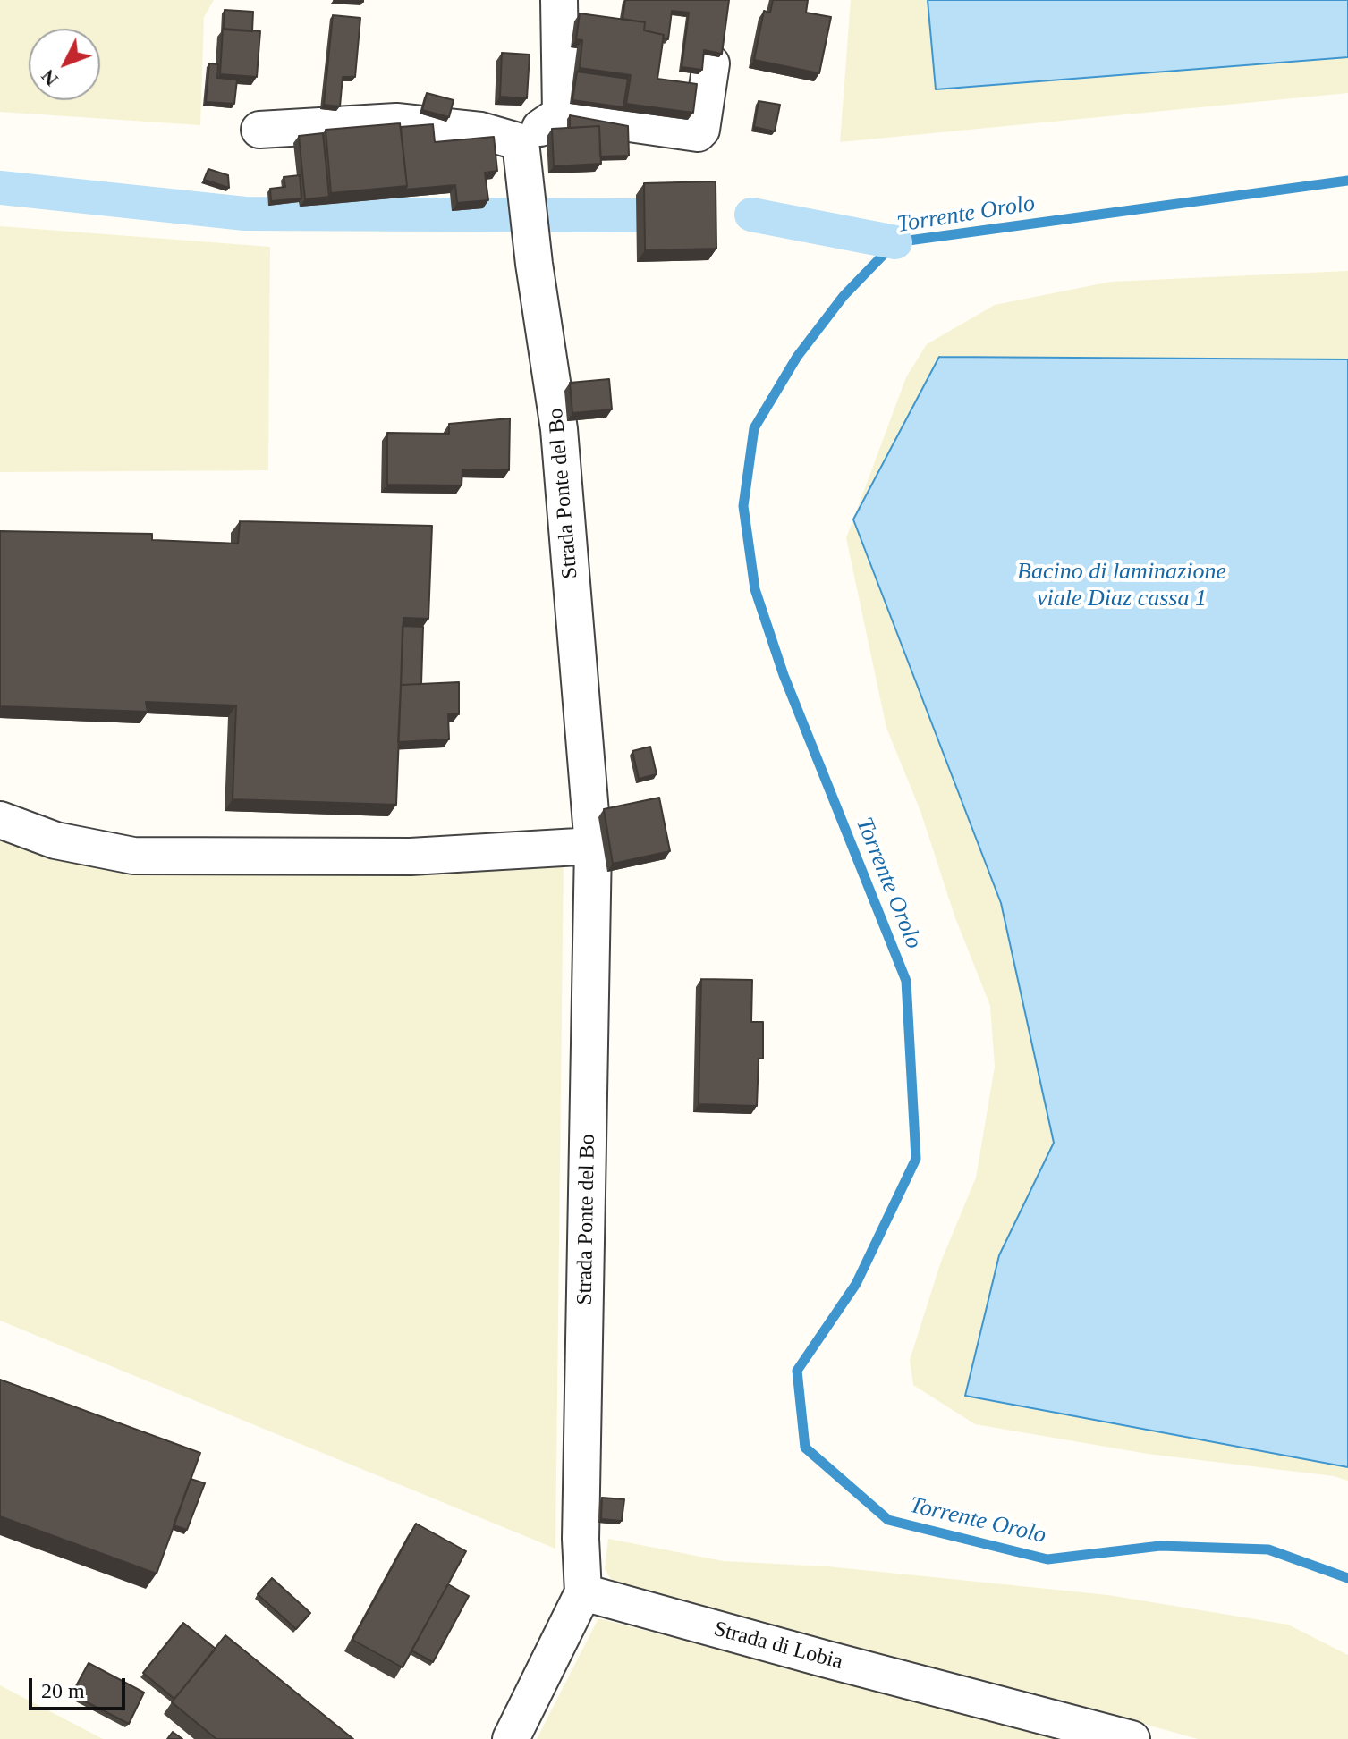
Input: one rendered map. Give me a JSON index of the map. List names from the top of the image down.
{
  "streets": {
    "street": ["Strada Ponte del Bo", "Strada di Lobia"]
  },
  "crossings": [
    ["Strada Ponte del Bo", "Strada di Lobia"]
  ],
  "water": ["Torrente Orolo", "Bacino di laminazione viale Diaz cassa 1"],
  "scale_bar": "20 m",
  "north": "bottom left"
}
